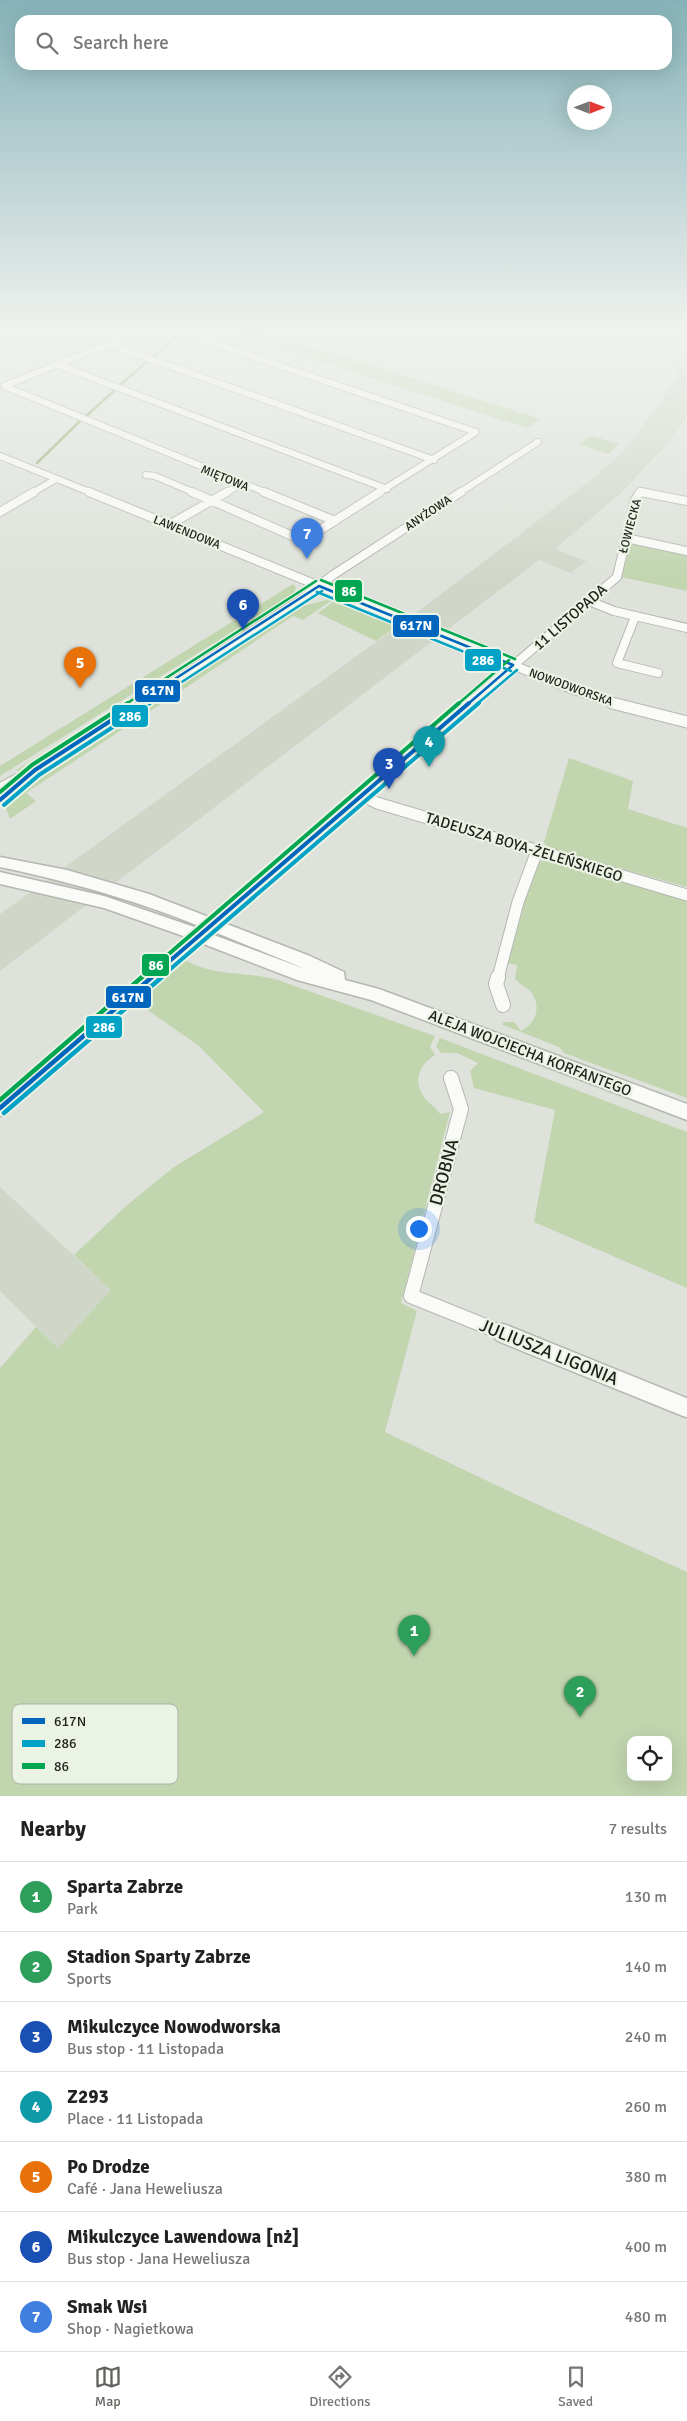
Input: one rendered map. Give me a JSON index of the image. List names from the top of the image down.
{
  "streets": {
    "main road": ["11 LISTOPADA", "ALEJA WOJCIECHA KORFANTEGO"],
    "street": [
      "MIĘTOWA",
      "ANYŻOWA",
      "ŁOWIECKA",
      "LAWENDOWA",
      "NOWODWORSKA",
      "TADEUSZA BOYA-ŻELEŃSKIEGO",
      "DROBNA",
      "JULIUSZA LIGONIA"
    ]
  },
  "crossings": [
    ["ANYŻOWA", "LAWENDOWA"],
    ["ANYŻOWA", "NOWODWORSKA"],
    ["ŁOWIECKA", "11 LISTOPADA"],
    ["LAWENDOWA", "NOWODWORSKA"],
    ["11 LISTOPADA", "NOWODWORSKA"],
    ["11 LISTOPADA", "TADEUSZA BOYA-ŻELEŃSKIEGO"],
    ["11 LISTOPADA", "ALEJA WOJCIECHA KORFANTEGO"],
    ["DROBNA", "JULIUSZA LIGONIA"]
  ],
  "lines": ["transit line 86", "transit line 617N", "transit line 286"],
  "legend": ["617N", "286", "86"],
  "north": "right",
  "page": {
    "search": "Search here",
    "pins": [
      "7",
      "6",
      "5",
      "4",
      "3",
      "1",
      "2"
    ],
    "heading": ["Nearby", "7 results"],
    "list": [
      {
        "mark": "1",
        "name": "Sparta Zabrze",
        "note": "Park",
        "value": "130 m"
      },
      {
        "mark": "2",
        "name": "Stadion Sparty Zabrze",
        "note": "Sports",
        "value": "140 m"
      },
      {
        "mark": "3",
        "name": "Mikulczyce Nowodworska",
        "note": "Bus stop · 11 Listopada",
        "value": "240 m"
      },
      {
        "mark": "4",
        "name": "Z293",
        "note": "Place · 11 Listopada",
        "value": "260 m"
      },
      {
        "mark": "5",
        "name": "Po Drodze",
        "note": "Café · Jana Heweliusza",
        "value": "380 m"
      },
      {
        "mark": "6",
        "name": "Mikulczyce Lawendowa [nż]",
        "note": "Bus stop · Jana Heweliusza",
        "value": "400 m"
      },
      {
        "mark": "7",
        "name": "Smak Wsi",
        "note": "Shop · Nagietkowa",
        "value": "480 m"
      }
    ],
    "nav": ["Map", "Directions", "Saved"]
  }
}
